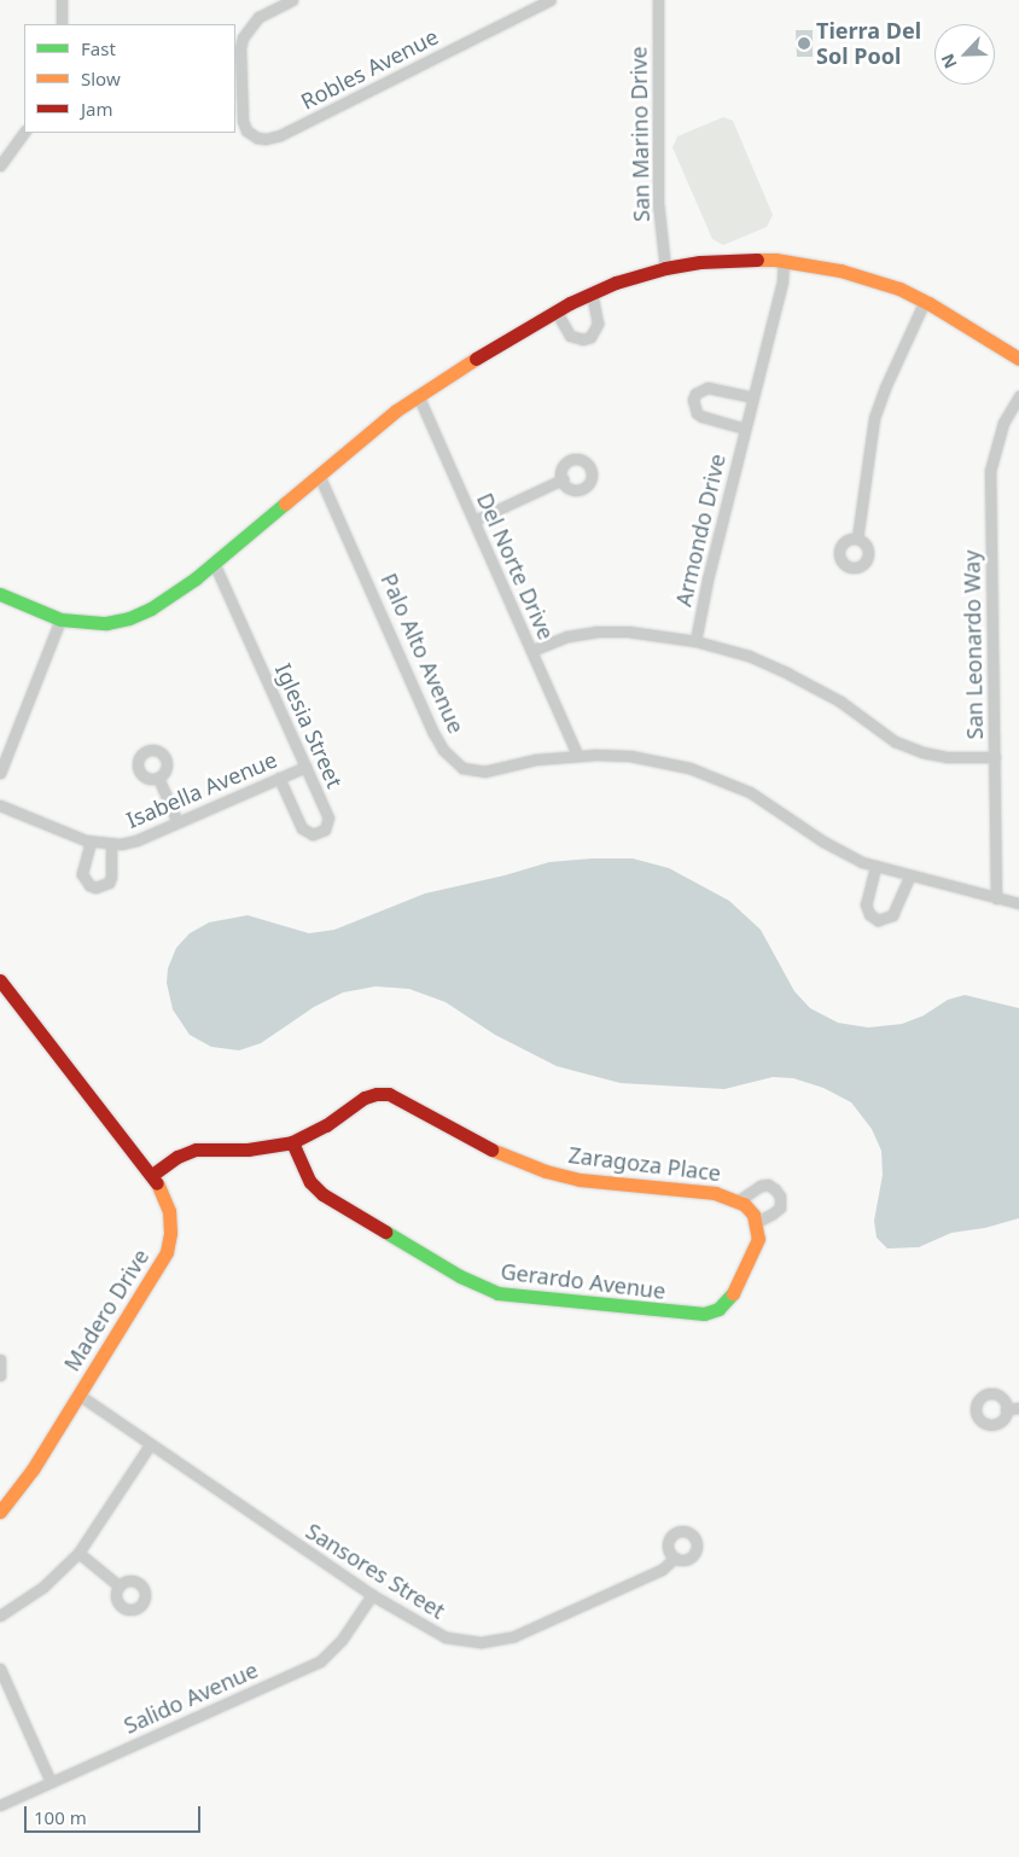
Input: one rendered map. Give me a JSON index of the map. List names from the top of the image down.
{
  "streets": {
    "street": [
      "Robles Avenue",
      "San Marino Drive",
      "Armondo Drive",
      "Del Norte Drive",
      "San Leonardo Way",
      "Palo Alto Avenue",
      "Iglesia Street",
      "Isabella Avenue",
      "Zaragoza Place",
      "Gerardo Avenue",
      "Madero Drive",
      "Sansores Street",
      "Salido Avenue"
    ]
  },
  "crossings": [
    ["Del Norte Drive", "Palo Alto Avenue"],
    ["San Leonardo Way", "Palo Alto Avenue"],
    ["Iglesia Street", "Isabella Avenue"],
    ["Zaragoza Place", "Gerardo Avenue"],
    ["Zaragoza Place", "Madero Drive"],
    ["Madero Drive", "Sansores Street"],
    ["Sansores Street", "Salido Avenue"]
  ],
  "places": ["Tierra Del Sol Pool"],
  "legend": ["Fast", "Slow", "Jam"],
  "scale_bar": "100 m",
  "north": "bottom left"
}
